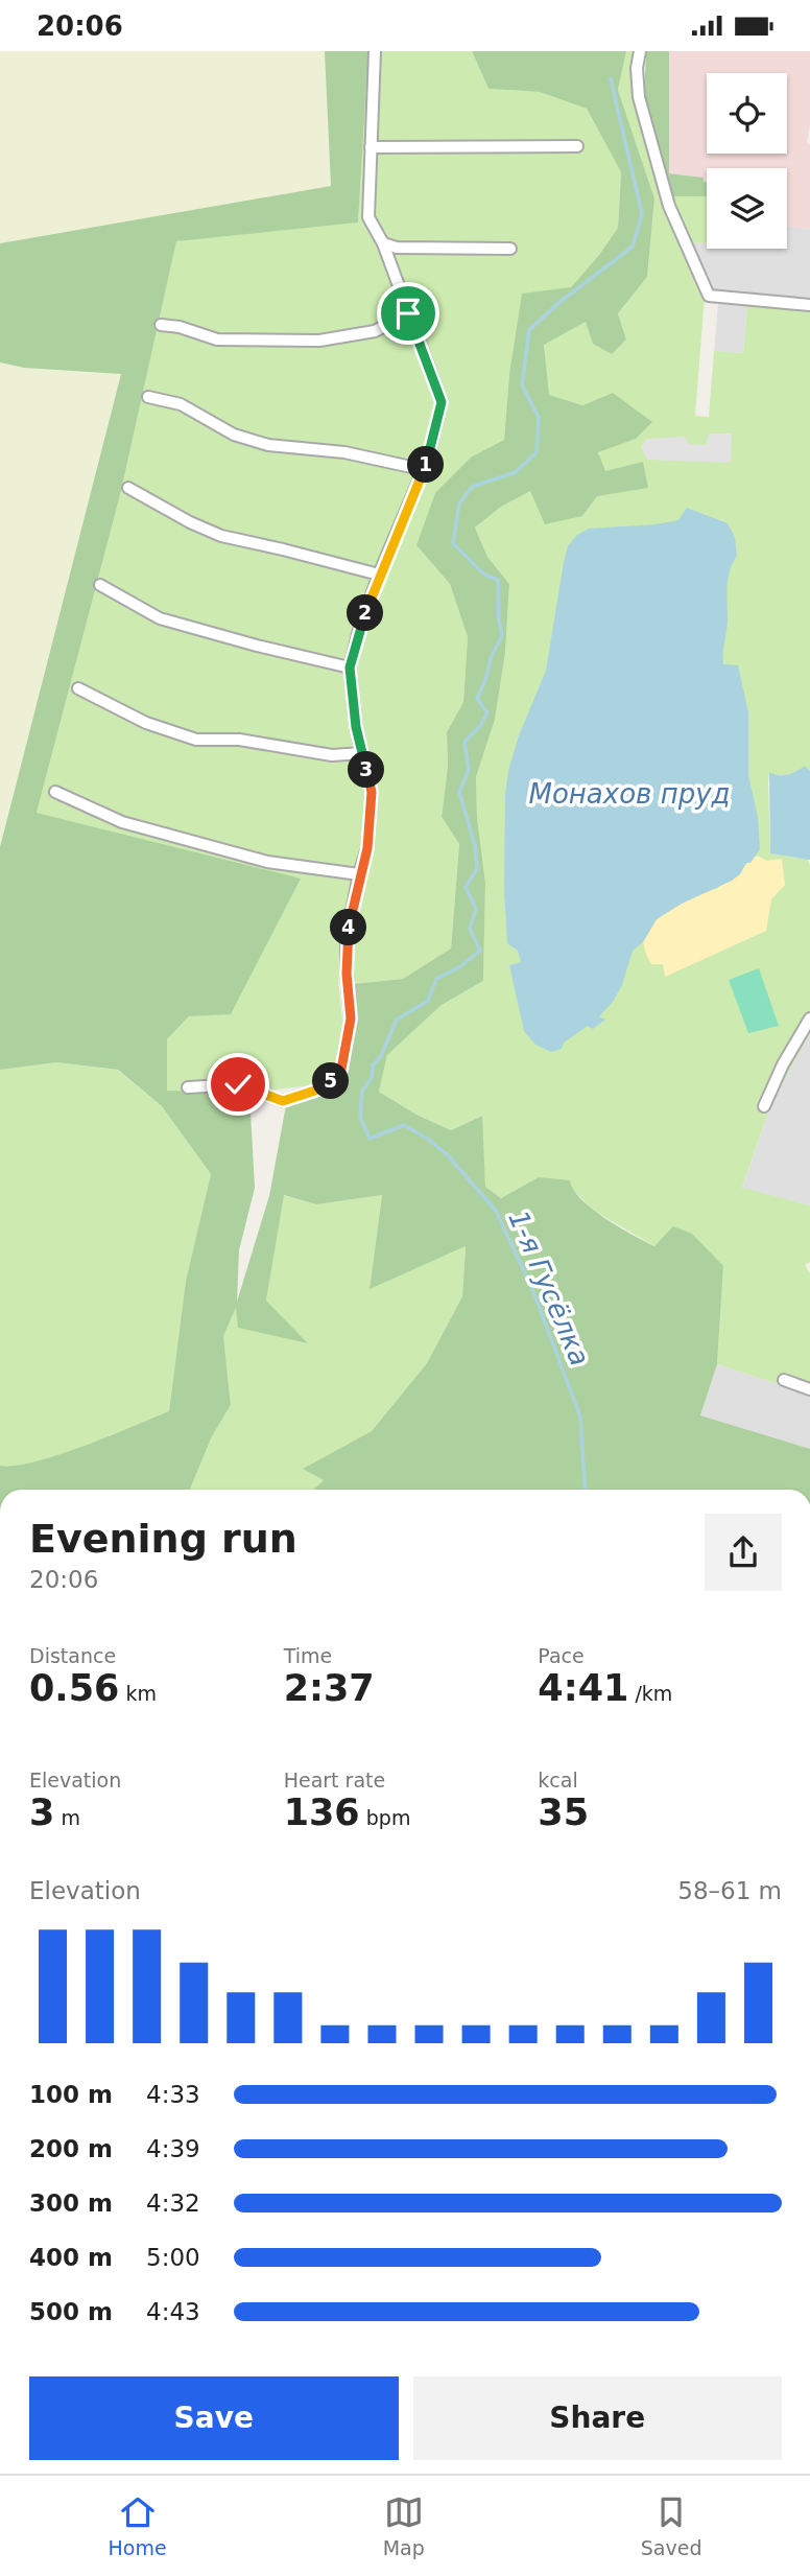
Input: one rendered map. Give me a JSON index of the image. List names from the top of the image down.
{
  "water": ["Монахов пруд", "1-я Гусёлка"],
  "page": {
    "status": "20:06",
    "pins": [
      "1",
      "2",
      "3",
      "4",
      "5"
    ],
    "heading": ["Evening run", "20:06"],
    "stats": [
      ["Distance", "0.56 km"],
      ["Time", "2:37"],
      ["Pace", "4:41 /km"],
      ["Elevation", "3 m"],
      ["Heart rate", "136 bpm"],
      ["kcal", "35"]
    ],
    "chart": ["Elevation", "58–61 m"],
    "list": [
      {
        "name": "100 m",
        "note": "4:33"
      },
      {
        "name": "200 m",
        "note": "4:39"
      },
      {
        "name": "300 m",
        "note": "4:32"
      },
      {
        "name": "400 m",
        "note": "5:00"
      },
      {
        "name": "500 m",
        "note": "4:43"
      }
    ],
    "buttons": ["Save", "Share"],
    "tabs": ["Home", "Map", "Saved"]
  }
}
